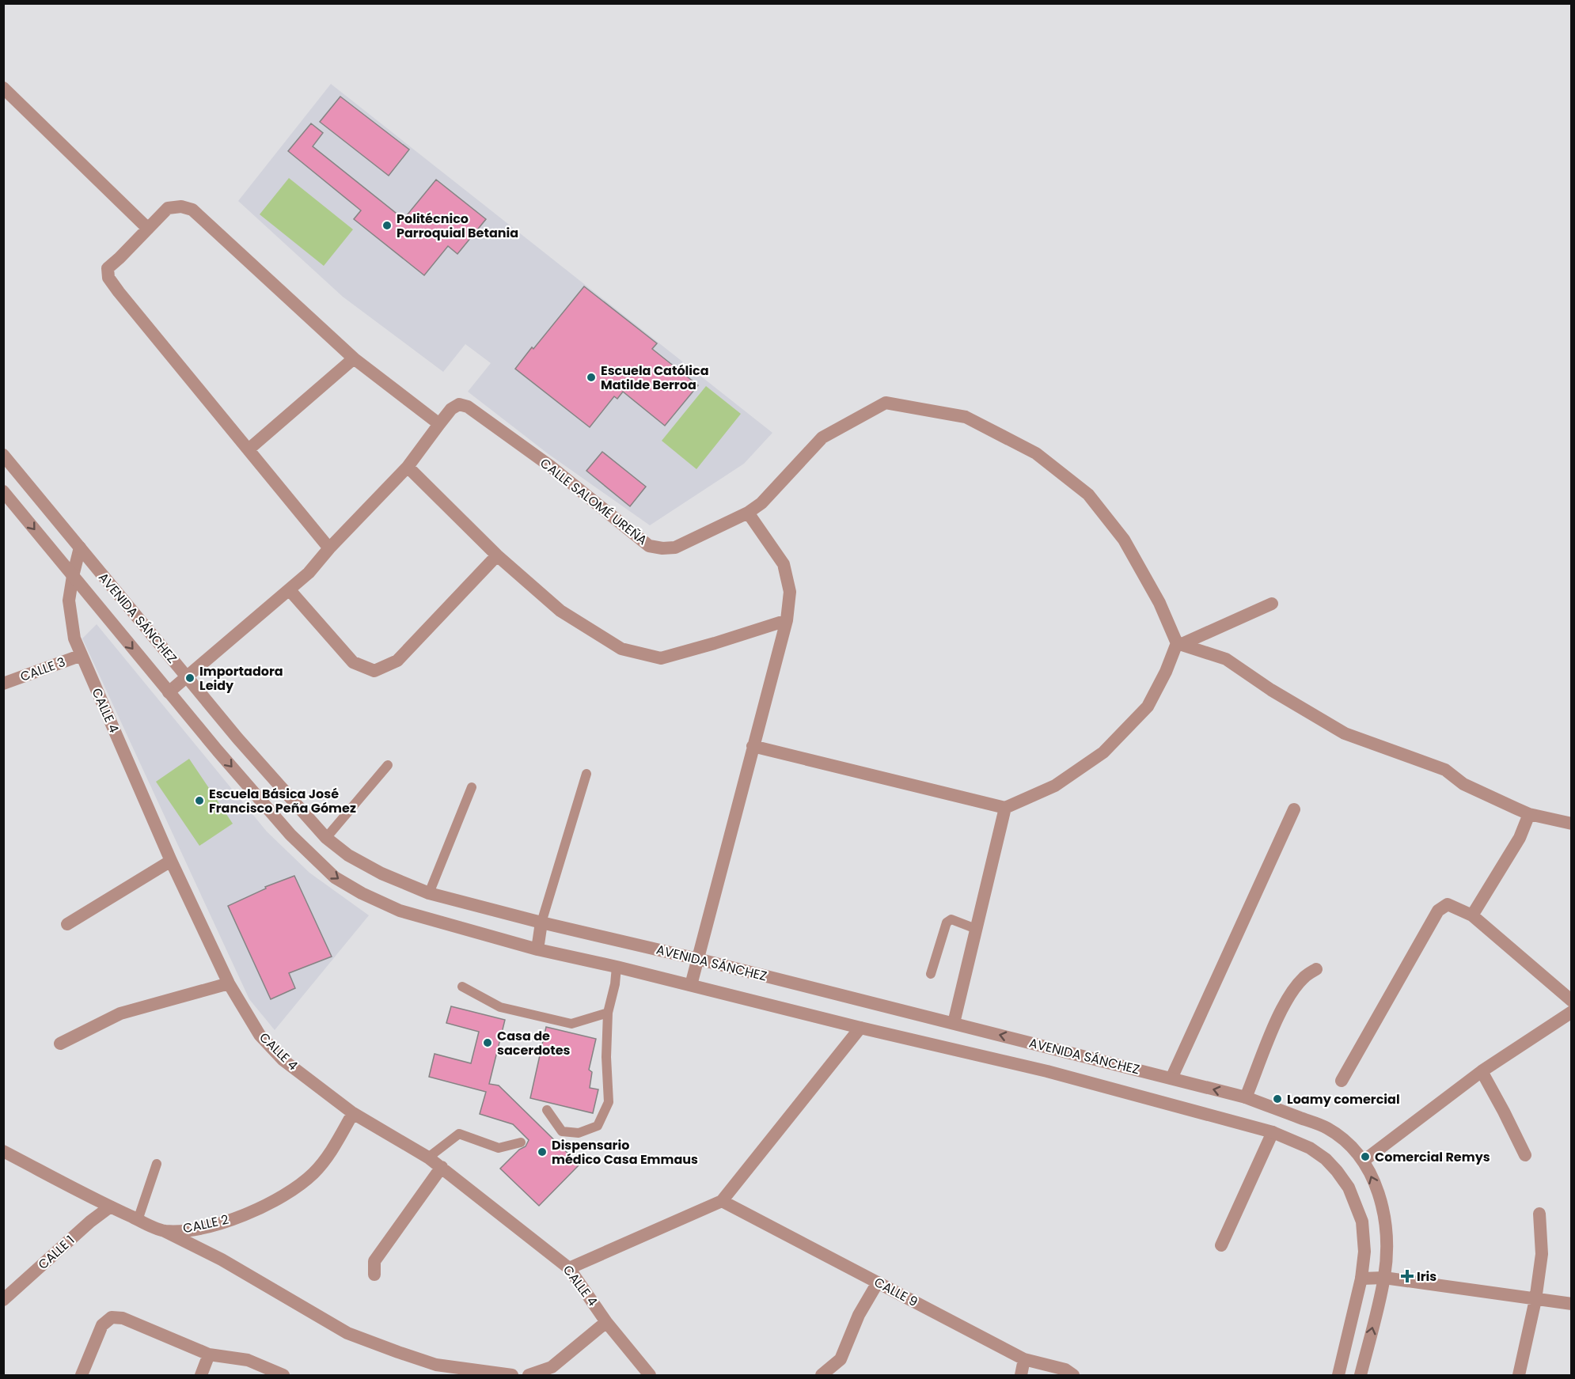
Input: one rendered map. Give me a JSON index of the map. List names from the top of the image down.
{
  "streets": {
    "street": [
      "CALLE SALOMÉ UREÑA",
      "AVENIDA SÁNCHEZ",
      "CALLE 3",
      "CALLE 4",
      "CALLE 2",
      "CALLE 1",
      "CALLE 9"
    ]
  },
  "crossings": [
    ["CALLE SALOMÉ UREÑA", "AVENIDA SÁNCHEZ"],
    ["AVENIDA SÁNCHEZ", "CALLE 4"],
    ["CALLE 3", "CALLE 4"],
    ["CALLE 4", "CALLE 2"],
    ["CALLE 2", "CALLE 1"]
  ],
  "places": {
    "other": [
      "Politécnico Parroquial Betania",
      "Escuela Católica Matilde Berroa",
      "Importadora Leidy",
      "Escuela Básica José Francisco Peña Gómez",
      "Casa de sacerdotes",
      "Loamy comercial",
      "Dispensario médico Casa Emmaus",
      "Comercial Remys"
    ],
    "health": ["Iris"]
  }
}
